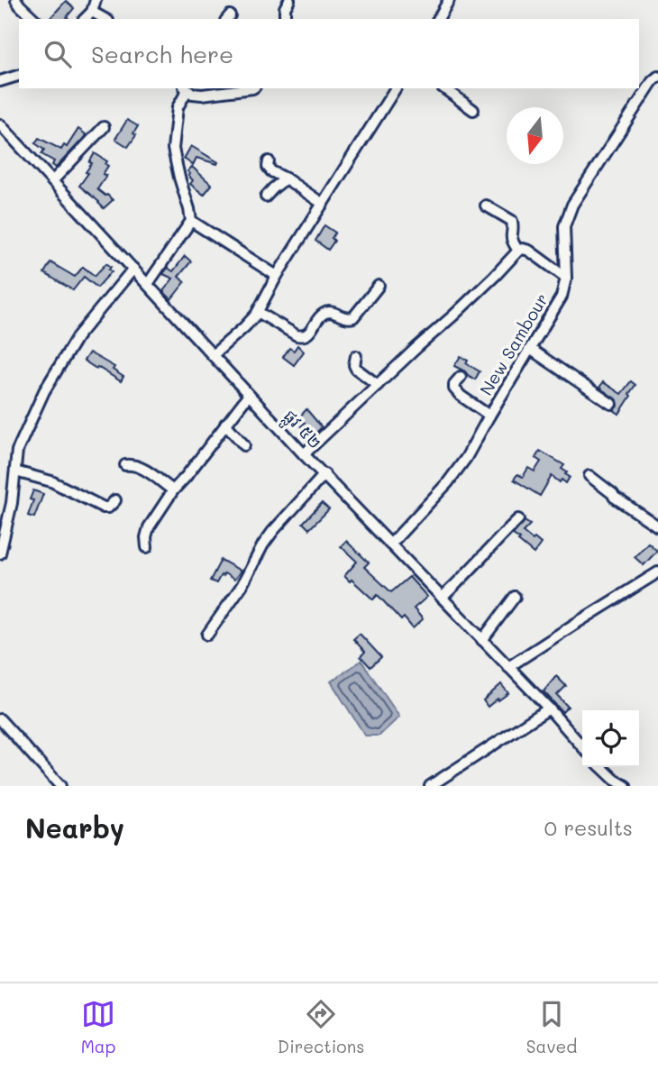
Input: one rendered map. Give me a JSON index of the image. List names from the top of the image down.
{
  "streets": {
    "street": ["New Sambour", "ផ្លូវ ៥២"]
  },
  "crossings": [
    ["New Sambour", "ផ្លូវ ៥២"]
  ],
  "north": "bottom",
  "page": {
    "search": "Search here",
    "heading": ["Nearby", "0 results"],
    "nav": ["Map", "Directions", "Saved"]
  }
}
